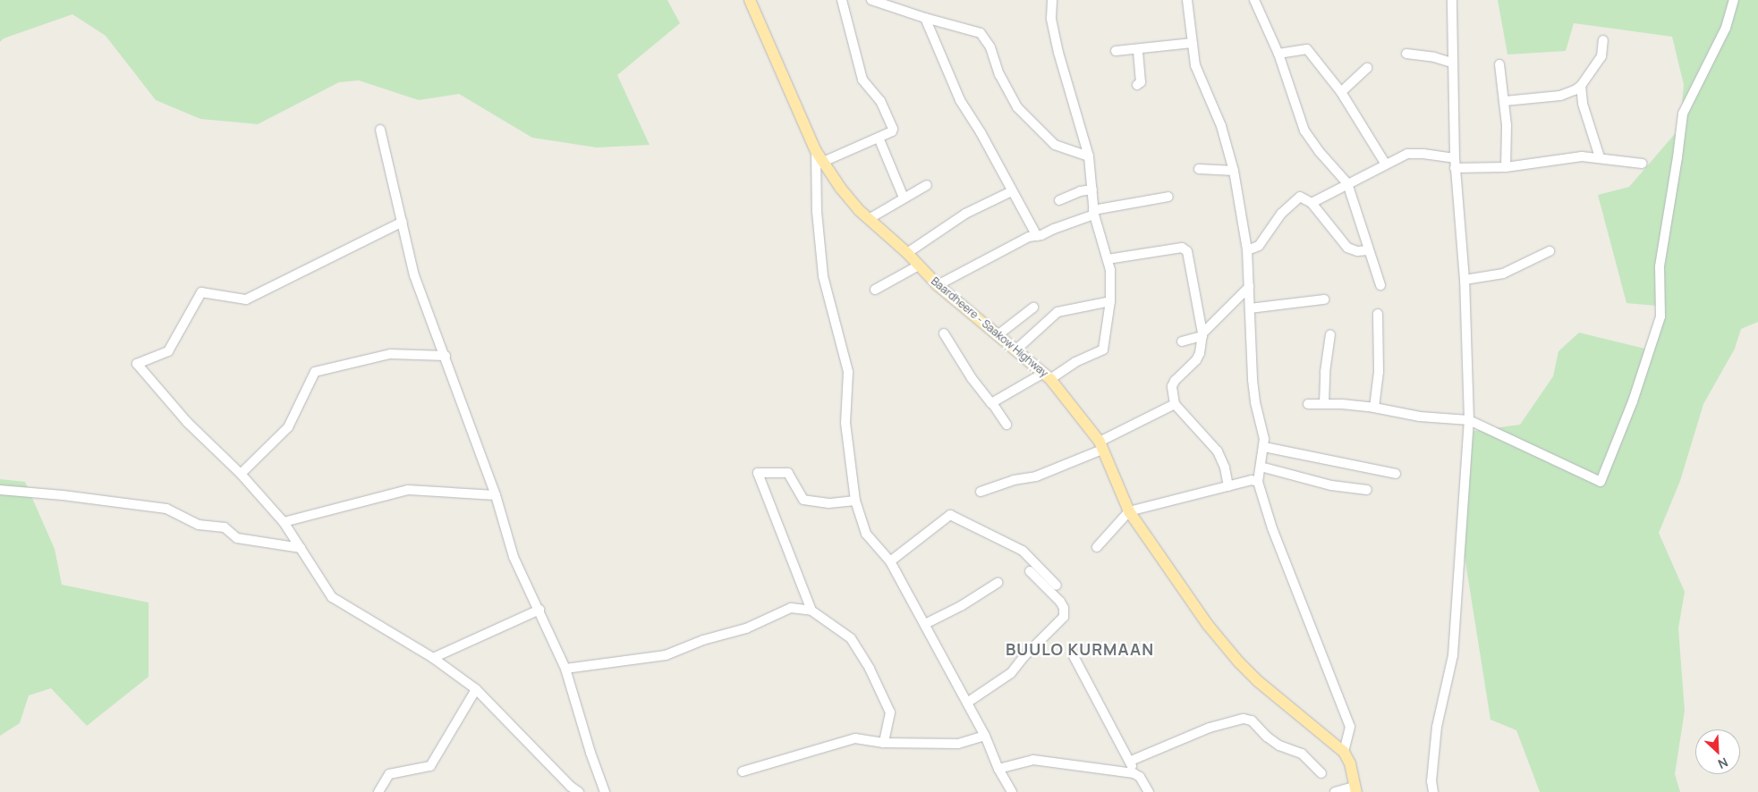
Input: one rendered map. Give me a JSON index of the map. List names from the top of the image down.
{
  "streets": {
    "main road": ["Baardheere - Saakow Highway"]
  },
  "districts": ["BUULO KURMAAN"],
  "north": "bottom right"
}
